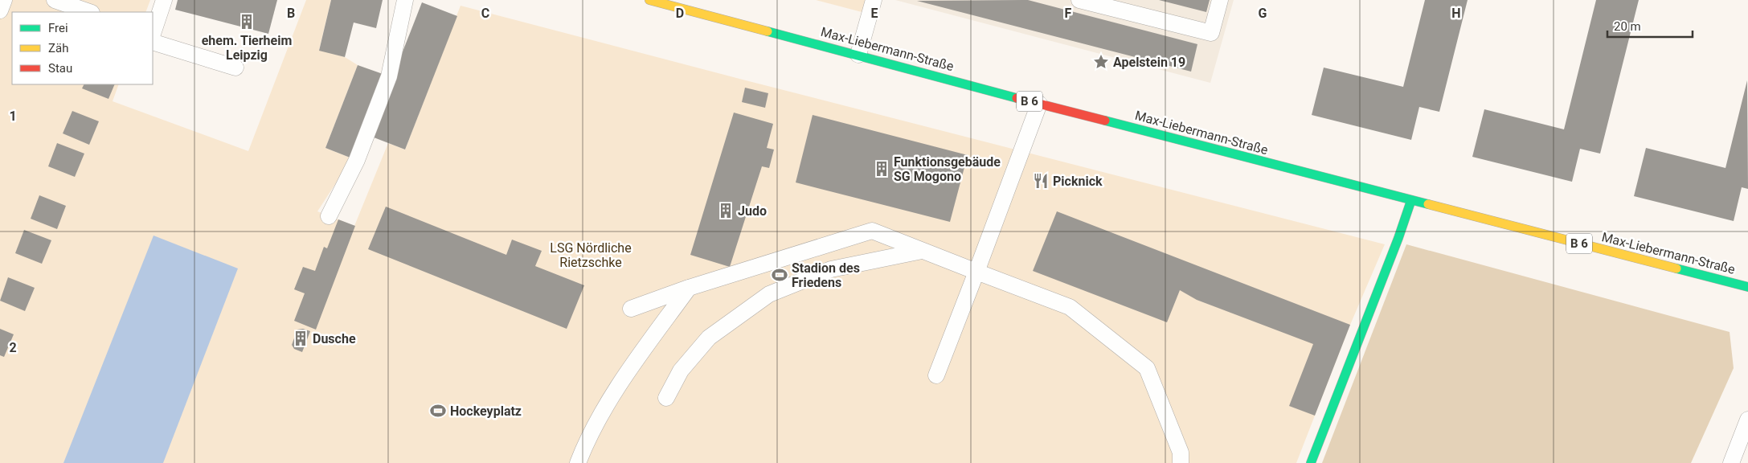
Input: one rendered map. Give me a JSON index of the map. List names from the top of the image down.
{
  "streets": {
    "main road": ["Max-Liebermann-Straße", "B 6"]
  },
  "parks": ["LSG Nördliche Rietzschke"],
  "places": {
    "building": [
      "ehem. Tierheim Leipzig",
      "Funktionsgebäude SG Mogono",
      "Judo",
      "Dusche"
    ],
    "place": ["Apelstein 19"],
    "restaurant": ["Picknick"],
    "sports": ["Stadion des Friedens", "Hockeyplatz"]
  },
  "legend": ["Frei", "Zäh", "Stau"],
  "scale_bar": "20 m",
  "grid": {
    "columns": [
      "B",
      "C",
      "D",
      "E",
      "F",
      "G",
      "H"
    ],
    "rows": ["1", "2"]
  }
}
